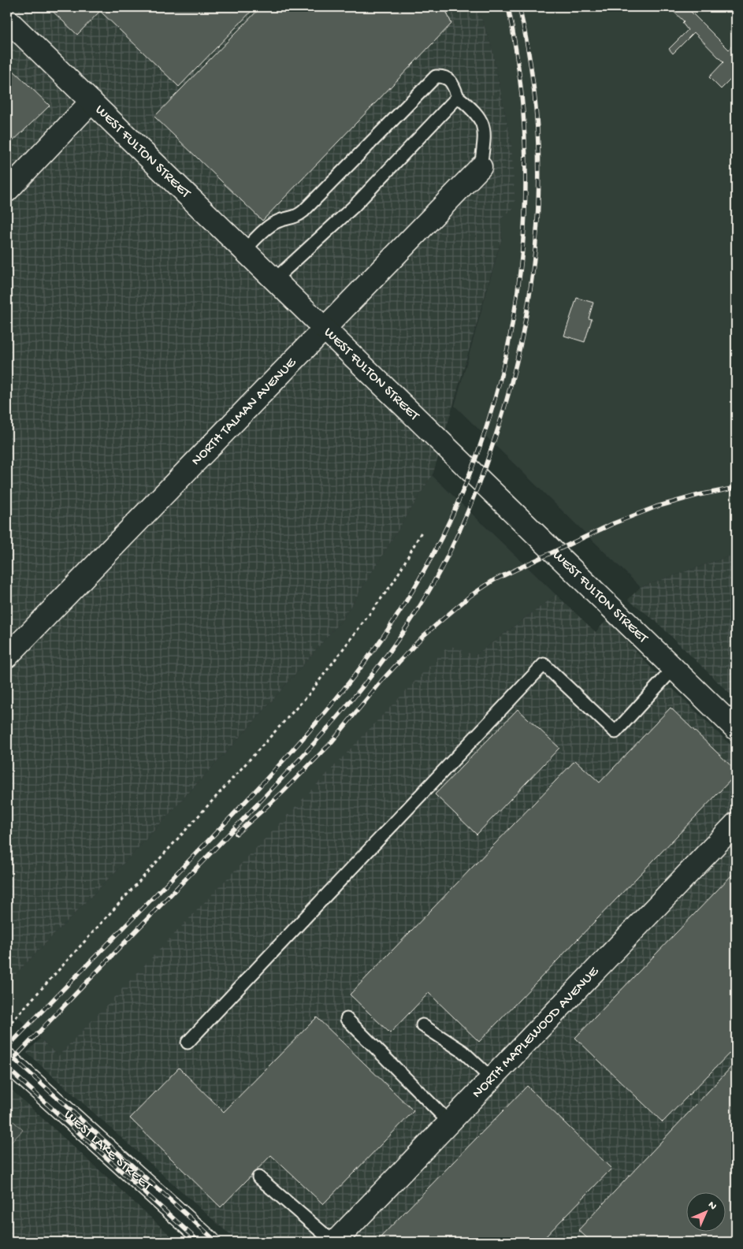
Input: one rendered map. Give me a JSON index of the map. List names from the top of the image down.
{
  "streets": {
    "street": [
      "WEST FULTON STREET",
      "NORTH TALMAN AVENUE",
      "NORTH MAPLEWOOD AVENUE",
      "WEST LAKE STREET"
    ]
  },
  "crossings": [
    ["WEST FULTON STREET", "NORTH TALMAN AVENUE"]
  ],
  "north": "top right"
}
